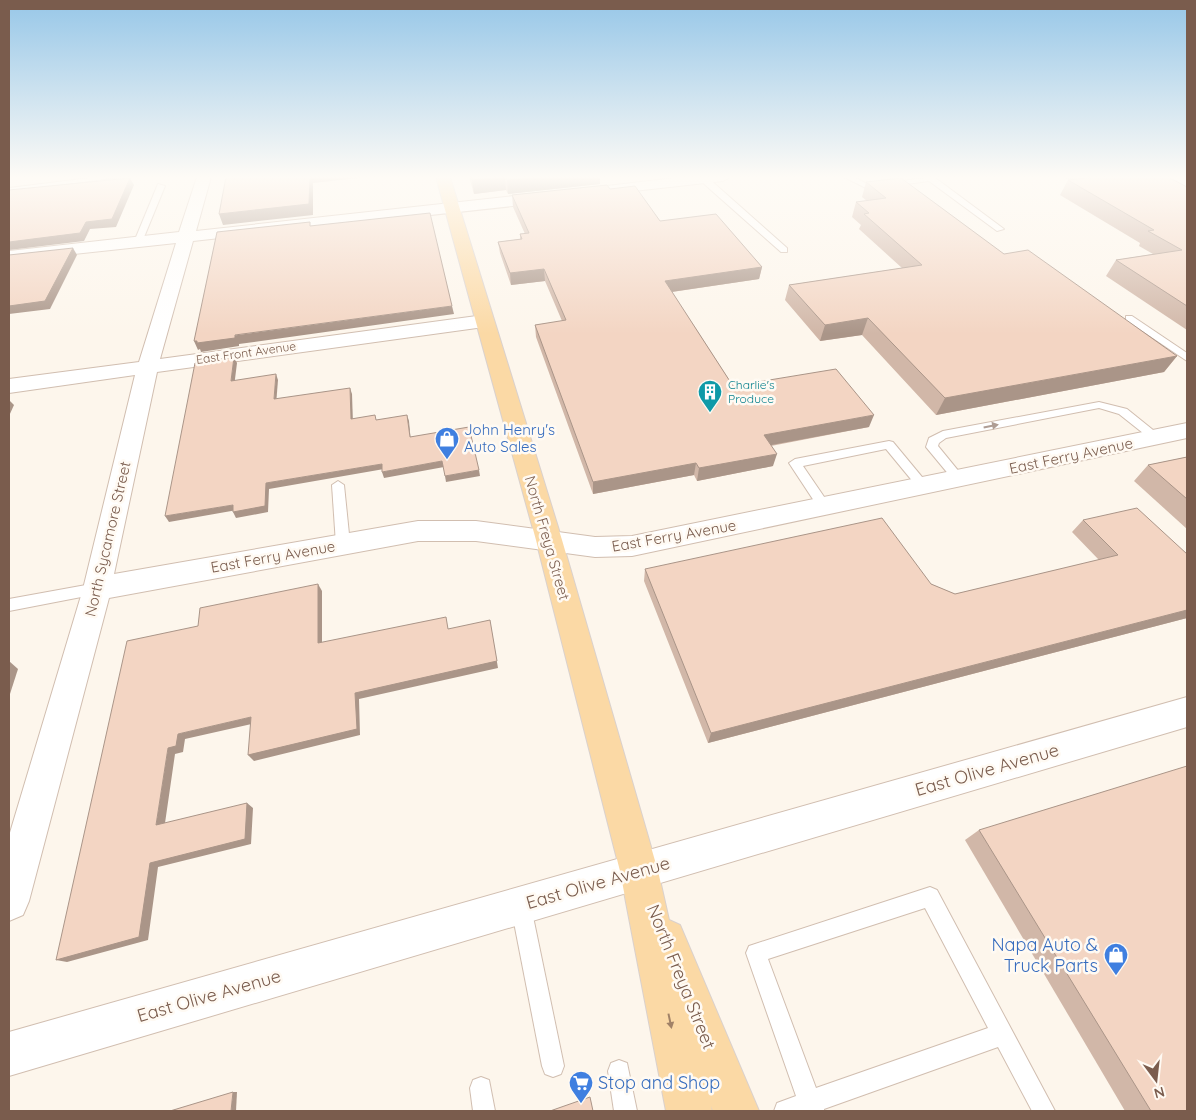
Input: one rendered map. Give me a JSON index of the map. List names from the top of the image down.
{
  "streets": {
    "main road": ["North Freya Street"],
    "street": [
      "East Front Avenue",
      "East Ferry Avenue",
      "North Sycamore Street",
      "East Olive Avenue"
    ]
  },
  "crossings": [
    ["East Front Avenue", "North Freya Street"],
    ["East Front Avenue", "North Sycamore Street"],
    ["East Ferry Avenue", "North Freya Street"],
    ["East Ferry Avenue", "North Sycamore Street"],
    ["North Freya Street", "East Olive Avenue"]
  ],
  "places": {
    "building": ["Charlie's Produce"],
    "shop": ["John Henry's Auto Sales", "Napa Auto & Truck Parts"],
    "supermarket": ["Stop and Shop"]
  },
  "north": "bottom"
}
